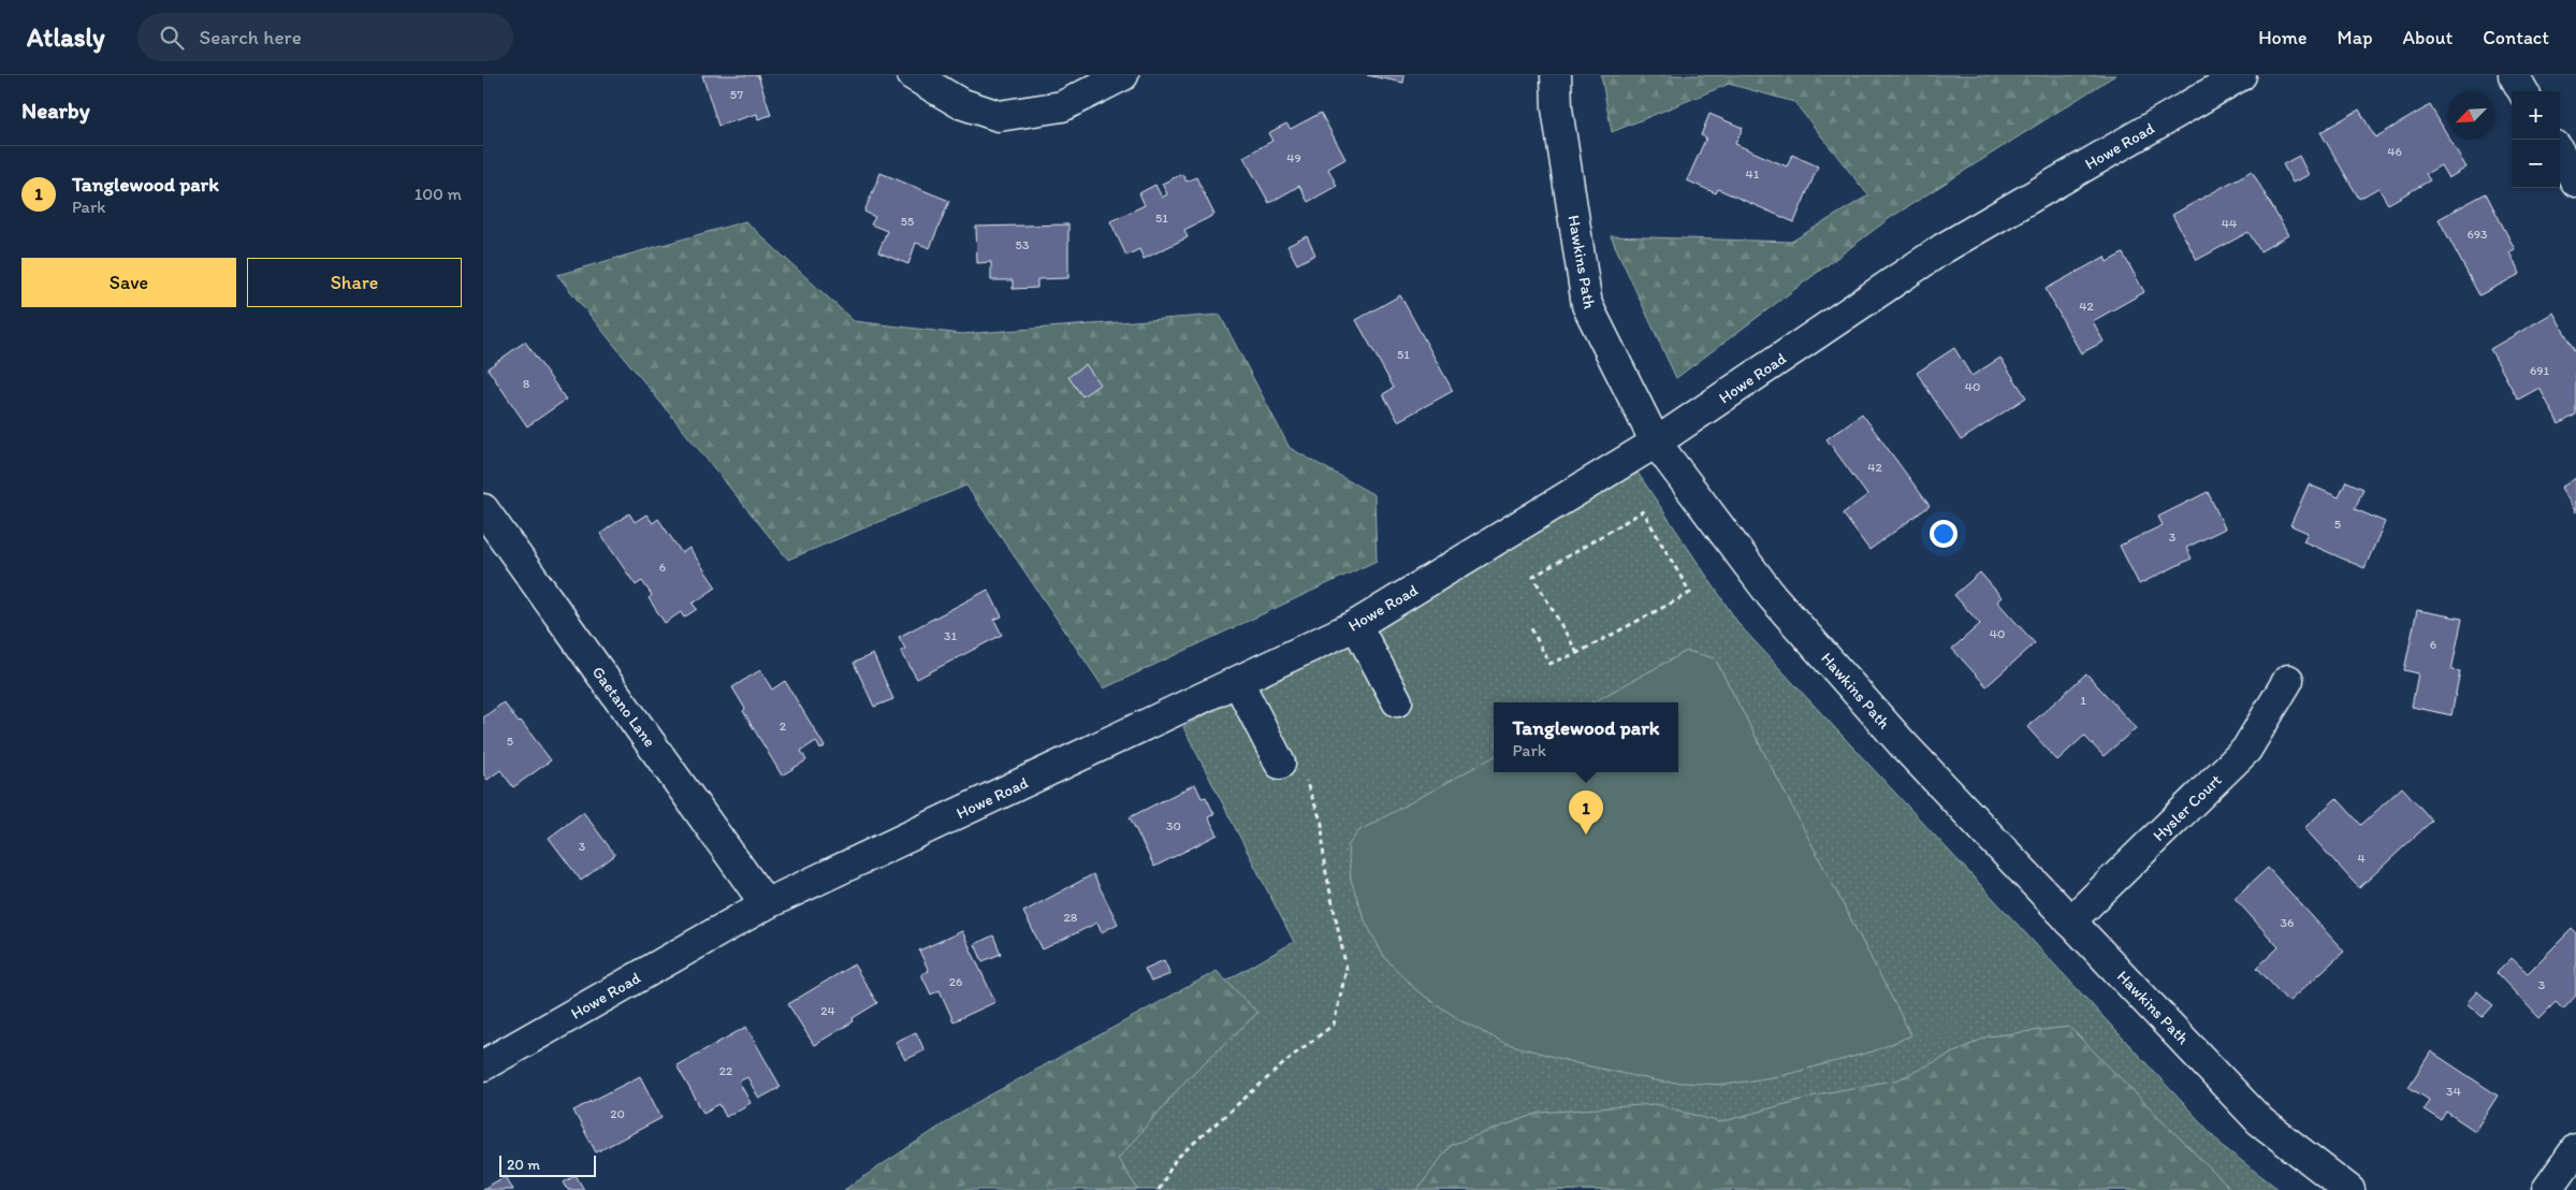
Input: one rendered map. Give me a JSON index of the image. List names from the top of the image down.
{
  "streets": {
    "street": [
      "Howe Road",
      "Hawkins Path",
      "Gaetano Lane",
      "Hysler Court"
    ]
  },
  "crossings": [
    ["Howe Road", "Hawkins Path"],
    ["Howe Road", "Gaetano Lane"],
    ["Hawkins Path", "Hysler Court"]
  ],
  "house_numbers": [
    "57",
    "46",
    "49",
    "41",
    "51",
    "55",
    "44",
    "693",
    "53",
    "42",
    "51",
    "691",
    "8",
    "40",
    "42",
    "5",
    "3",
    "6",
    "40",
    "31",
    "6",
    "1",
    "2",
    "5",
    "30",
    "3",
    "4",
    "28",
    "36",
    "26",
    "3",
    "24",
    "22",
    "34",
    "20"
  ],
  "scale_bar": "20 m",
  "north": "bottom left",
  "page": {
    "header": "Atlasly",
    "search": "Search here",
    "nav": [
      "Home",
      "Map",
      "About",
      "Contact"
    ],
    "heading": "Nearby",
    "map_buttons": ["+", "−"],
    "list": [
      {
        "mark": "1",
        "name": "Tanglewood park",
        "note": "Park",
        "value": "100 m"
      }
    ],
    "buttons": ["Save", "Share"],
    "popup": ["Tanglewood park", "Park"],
    "pins": "1",
    "scale": "20 m"
  }
}
